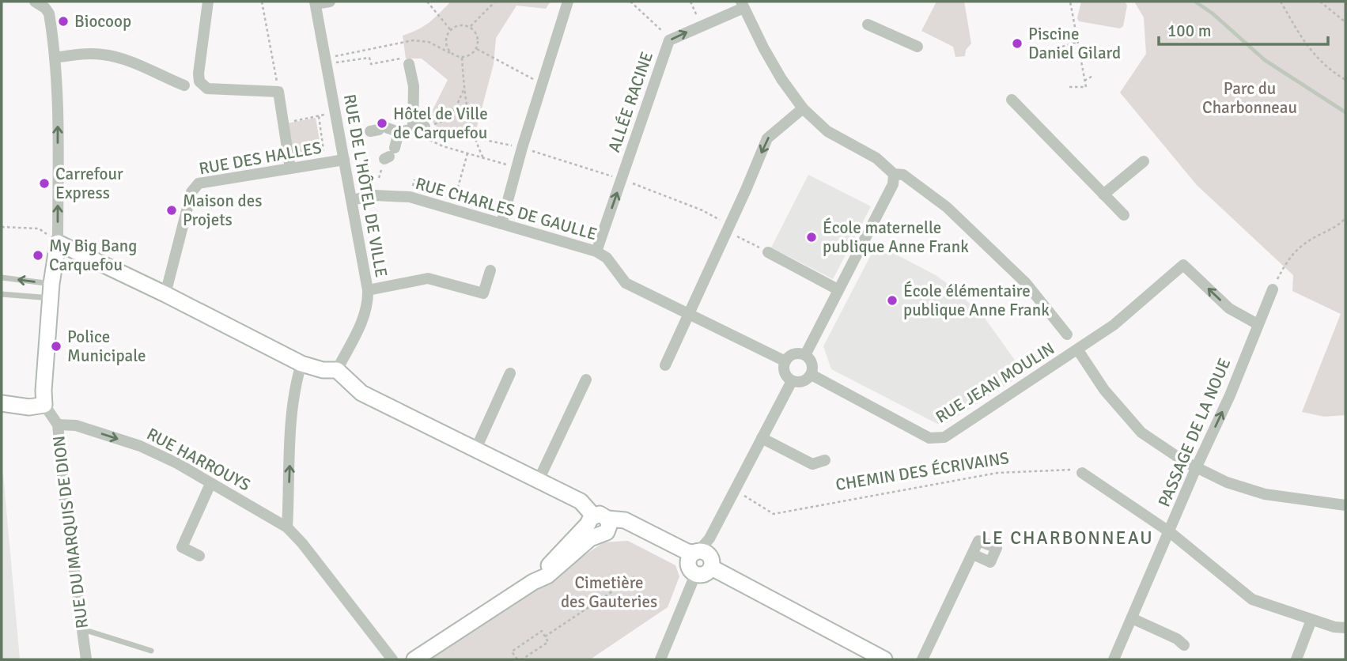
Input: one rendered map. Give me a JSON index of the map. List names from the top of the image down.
{
  "streets": {
    "street": [
      "ALLÉE RACINE",
      "RUE DES HALLES",
      "RUE DE L'HÔTEL DE VILLE",
      "RUE CHARLES DE GAULLE",
      "RUE JEAN MOULIN",
      "PASSAGE DE LA NOUE",
      "RUE HARROUYS",
      "RUE DU MARQUIS DE DION"
    ],
    "path": ["CHEMIN DES ÉCRIVAINS"]
  },
  "crossings": [
    ["ALLÉE RACINE", "RUE CHARLES DE GAULLE"],
    ["RUE DES HALLES", "RUE DE L'HÔTEL DE VILLE"],
    ["RUE DE L'HÔTEL DE VILLE", "RUE CHARLES DE GAULLE"],
    ["RUE CHARLES DE GAULLE", "RUE JEAN MOULIN"],
    ["RUE JEAN MOULIN", "PASSAGE DE LA NOUE"],
    ["RUE HARROUYS", "RUE DU MARQUIS DE DION"]
  ],
  "one_way": ["ALLÉE RACINE", "PASSAGE DE LA NOUE", "RUE HARROUYS"],
  "districts": ["LE CHARBONNEAU"],
  "parks": ["Parc du Charbonneau", "Cimetière des Gauteries"],
  "places": [
    "Biocoop",
    "Piscine Daniel Gilard",
    "Hôtel de Ville de Carquefou",
    "Carrefour Express",
    "Maison des Projets",
    "École maternelle publique Anne Frank",
    "My Big Bang Carquefou",
    "École élémentaire publique Anne Frank",
    "Police Municipale"
  ],
  "scale_bar": "100 m"
}
